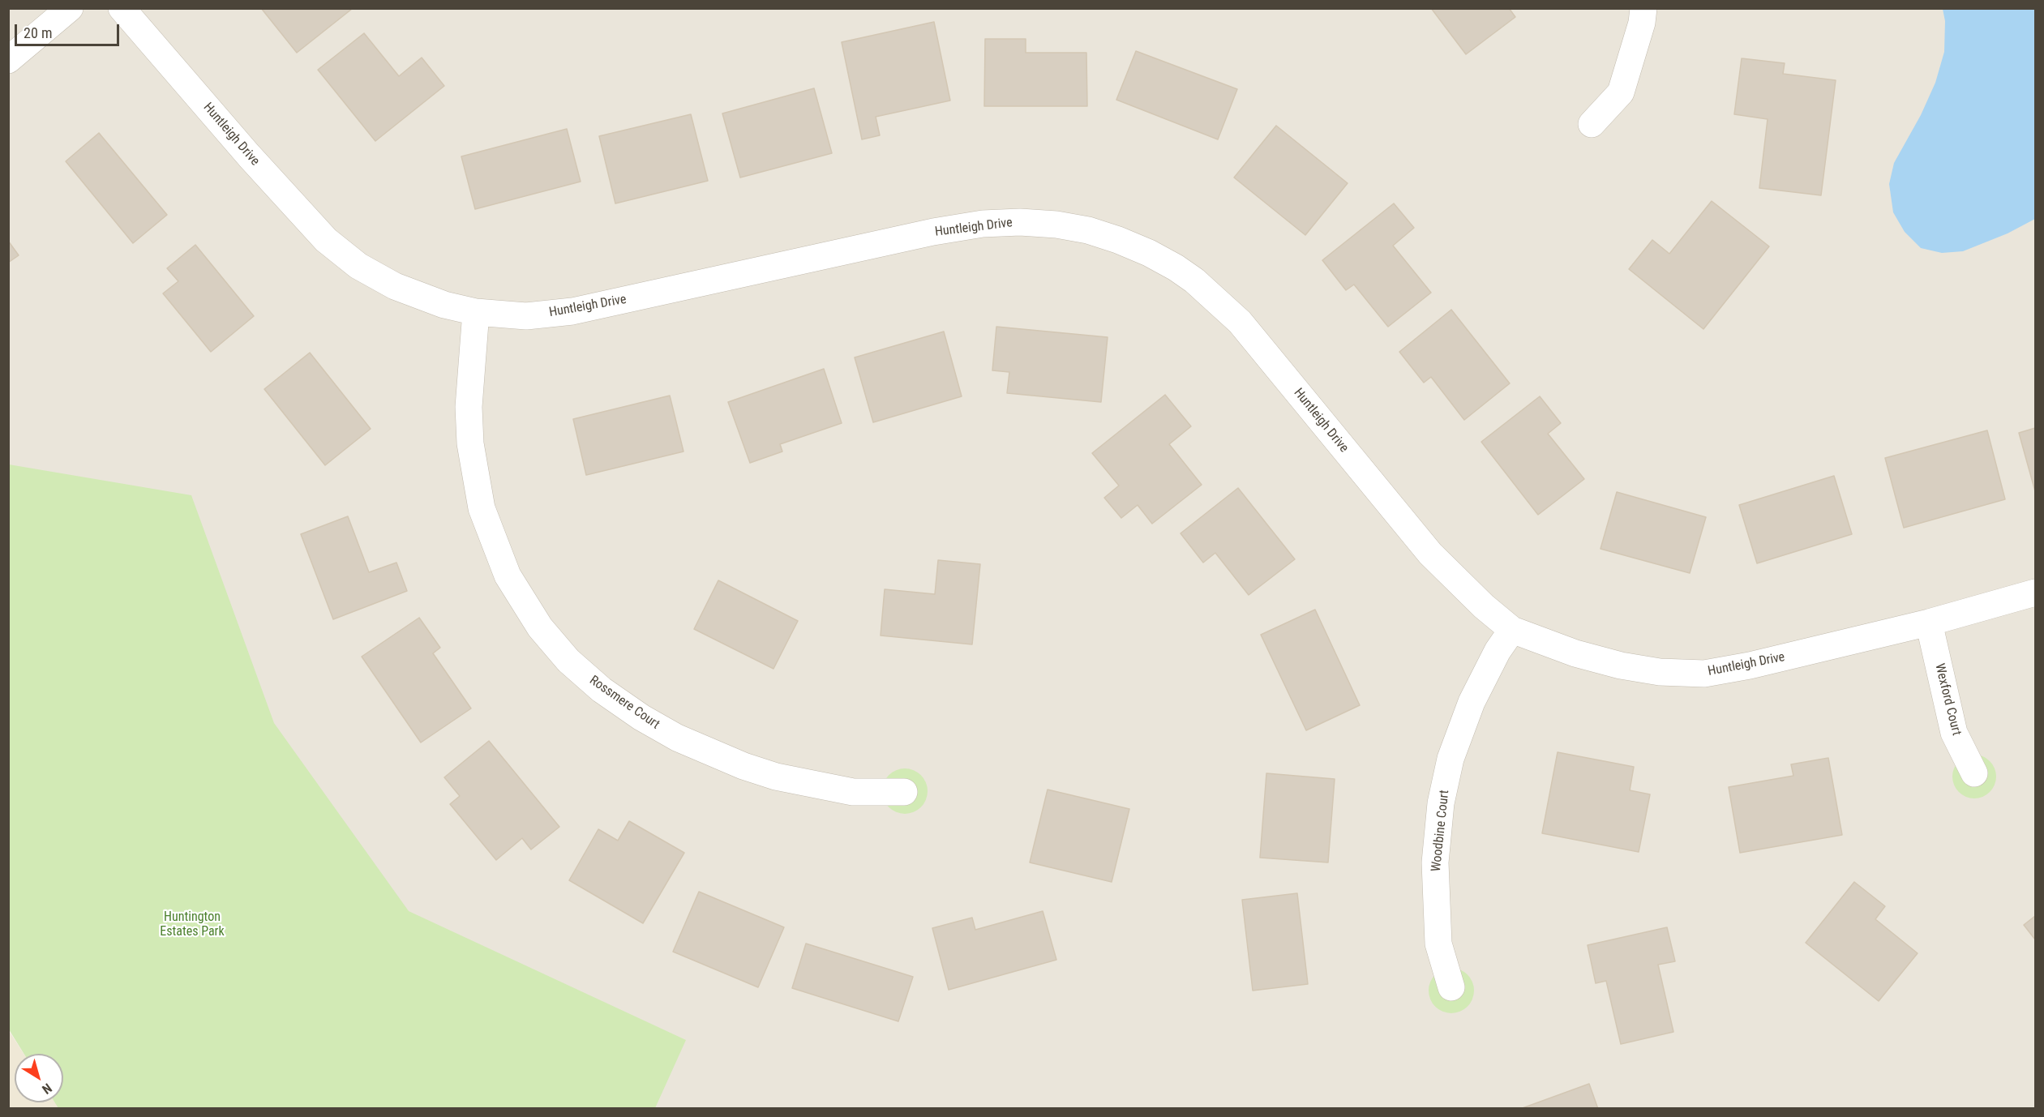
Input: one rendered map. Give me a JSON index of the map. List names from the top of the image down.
{
  "streets": {
    "street": [
      "Huntleigh Drive",
      "Wexford Court",
      "Rossmere Court",
      "Woodbine Court"
    ]
  },
  "crossings": [
    ["Huntleigh Drive", "Wexford Court"],
    ["Huntleigh Drive", "Rossmere Court"],
    ["Huntleigh Drive", "Woodbine Court"]
  ],
  "parks": ["Huntington Estates Park"],
  "scale_bar": "20 m",
  "north": "bottom right"
}
